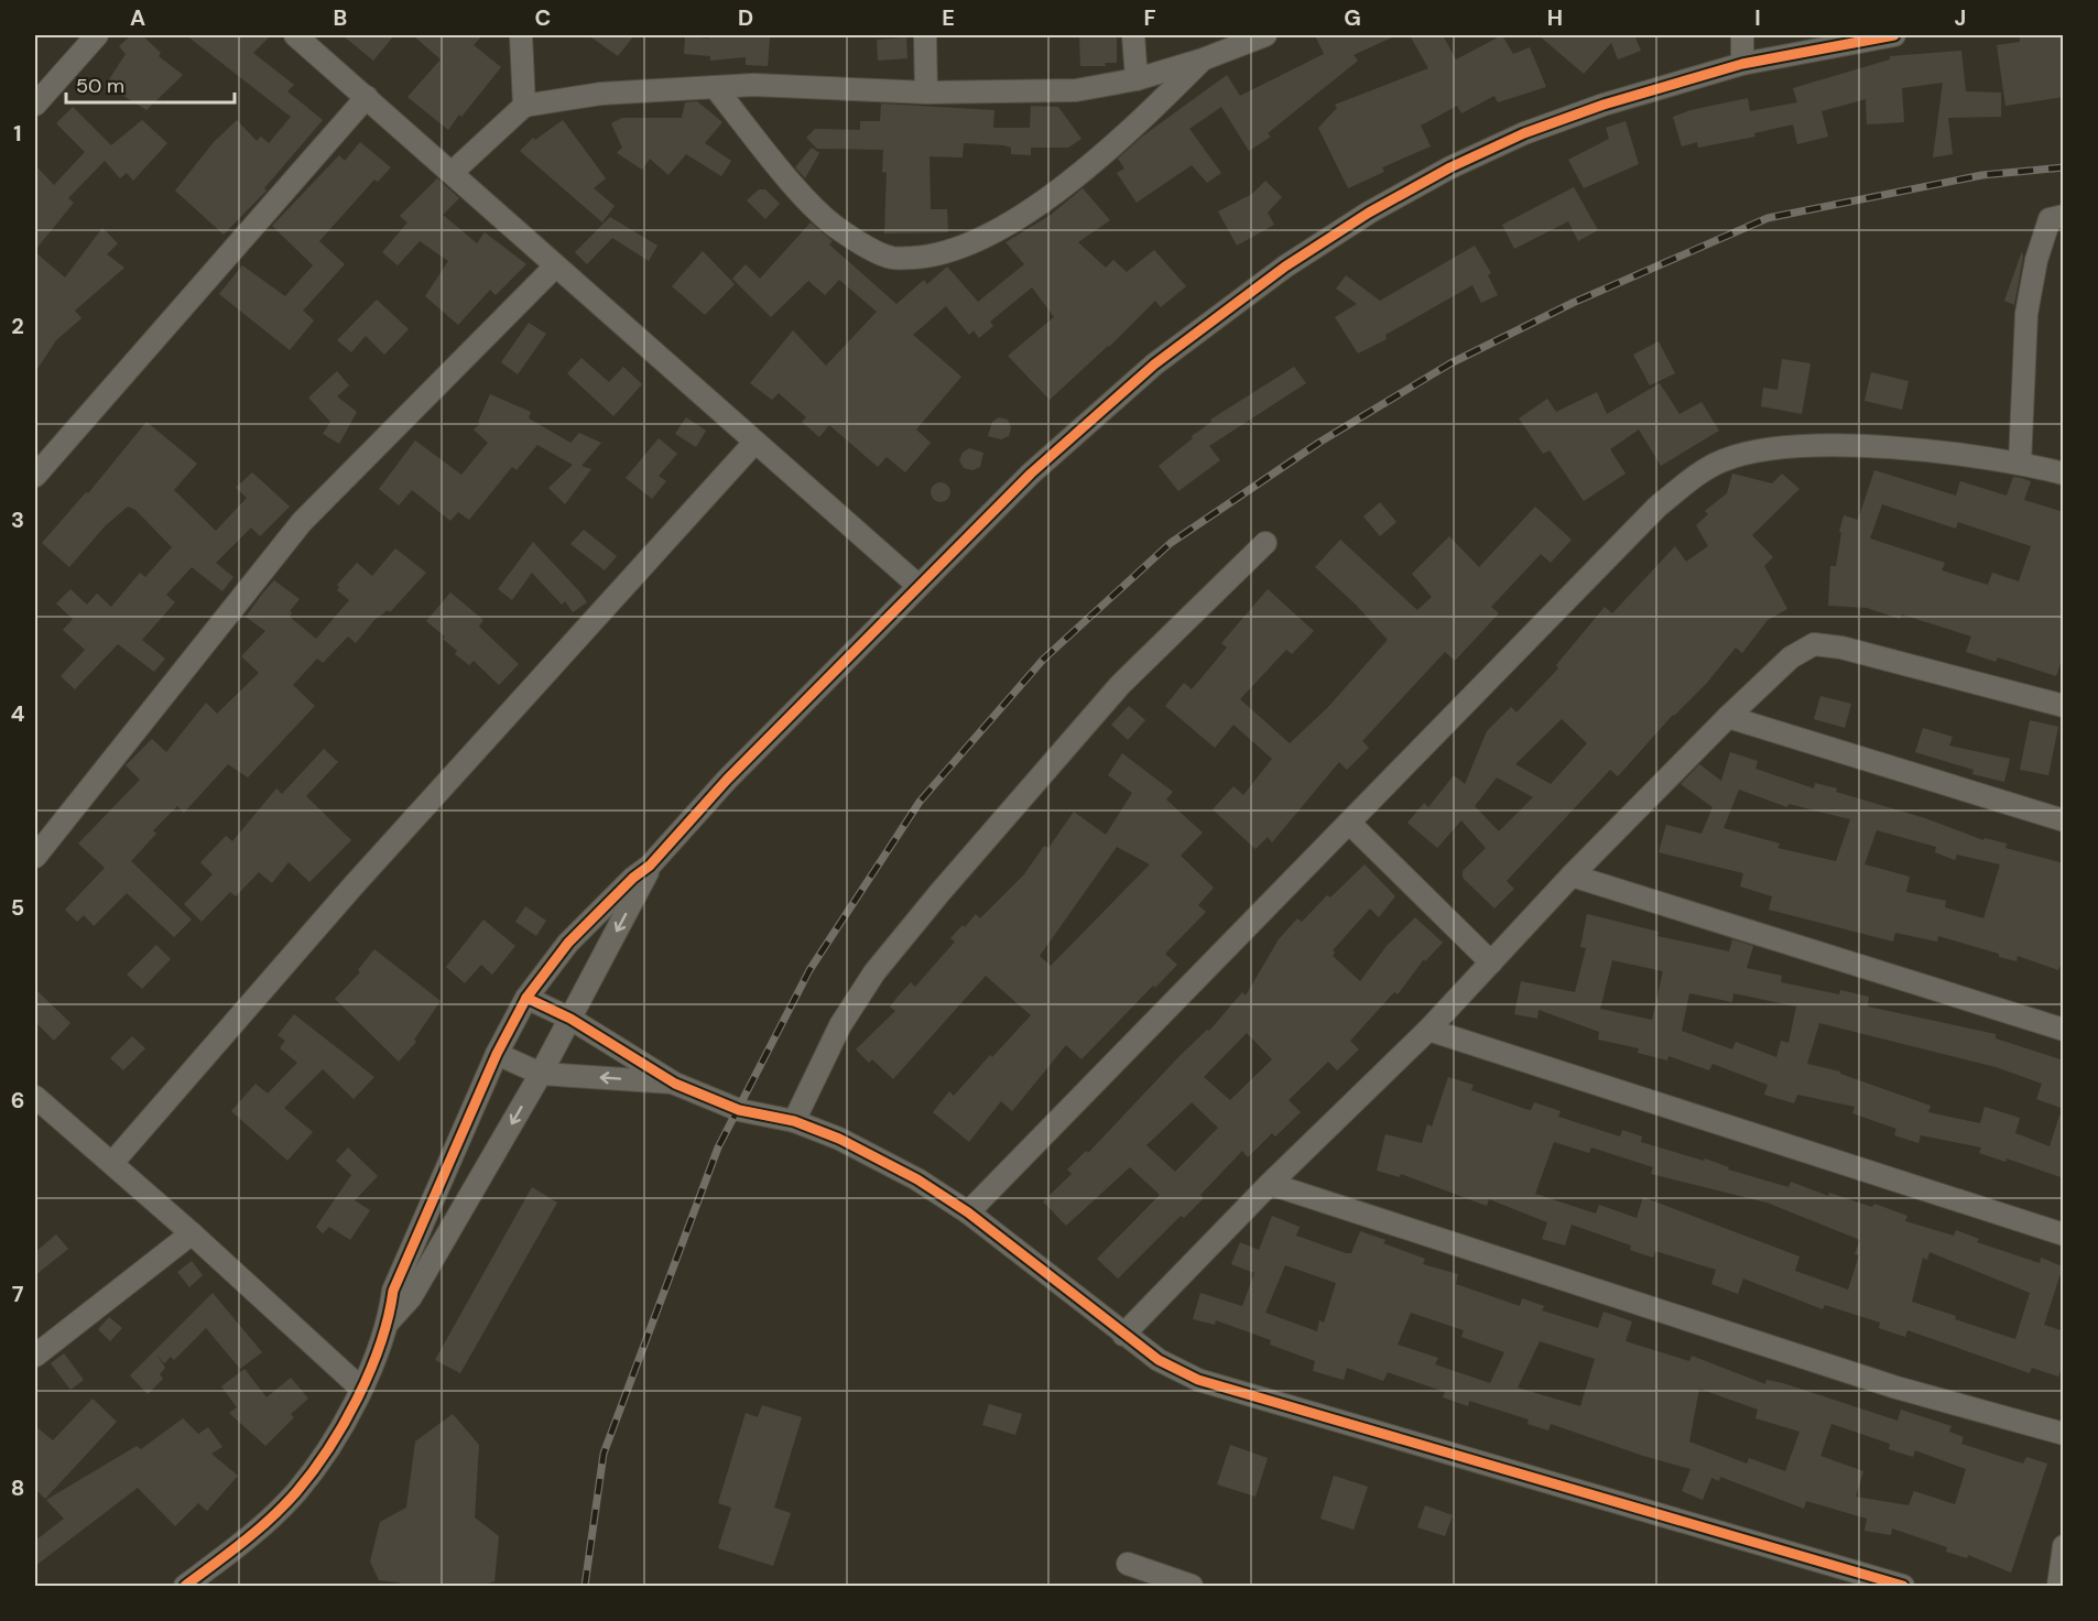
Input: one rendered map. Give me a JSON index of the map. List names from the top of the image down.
{
  "scale_bar": "50 m",
  "grid": {
    "columns": [
      "A",
      "B",
      "C",
      "D",
      "E",
      "F",
      "G",
      "H",
      "I",
      "J"
    ],
    "rows": [
      "1",
      "2",
      "3",
      "4",
      "5",
      "6",
      "7",
      "8"
    ]
  }
}
